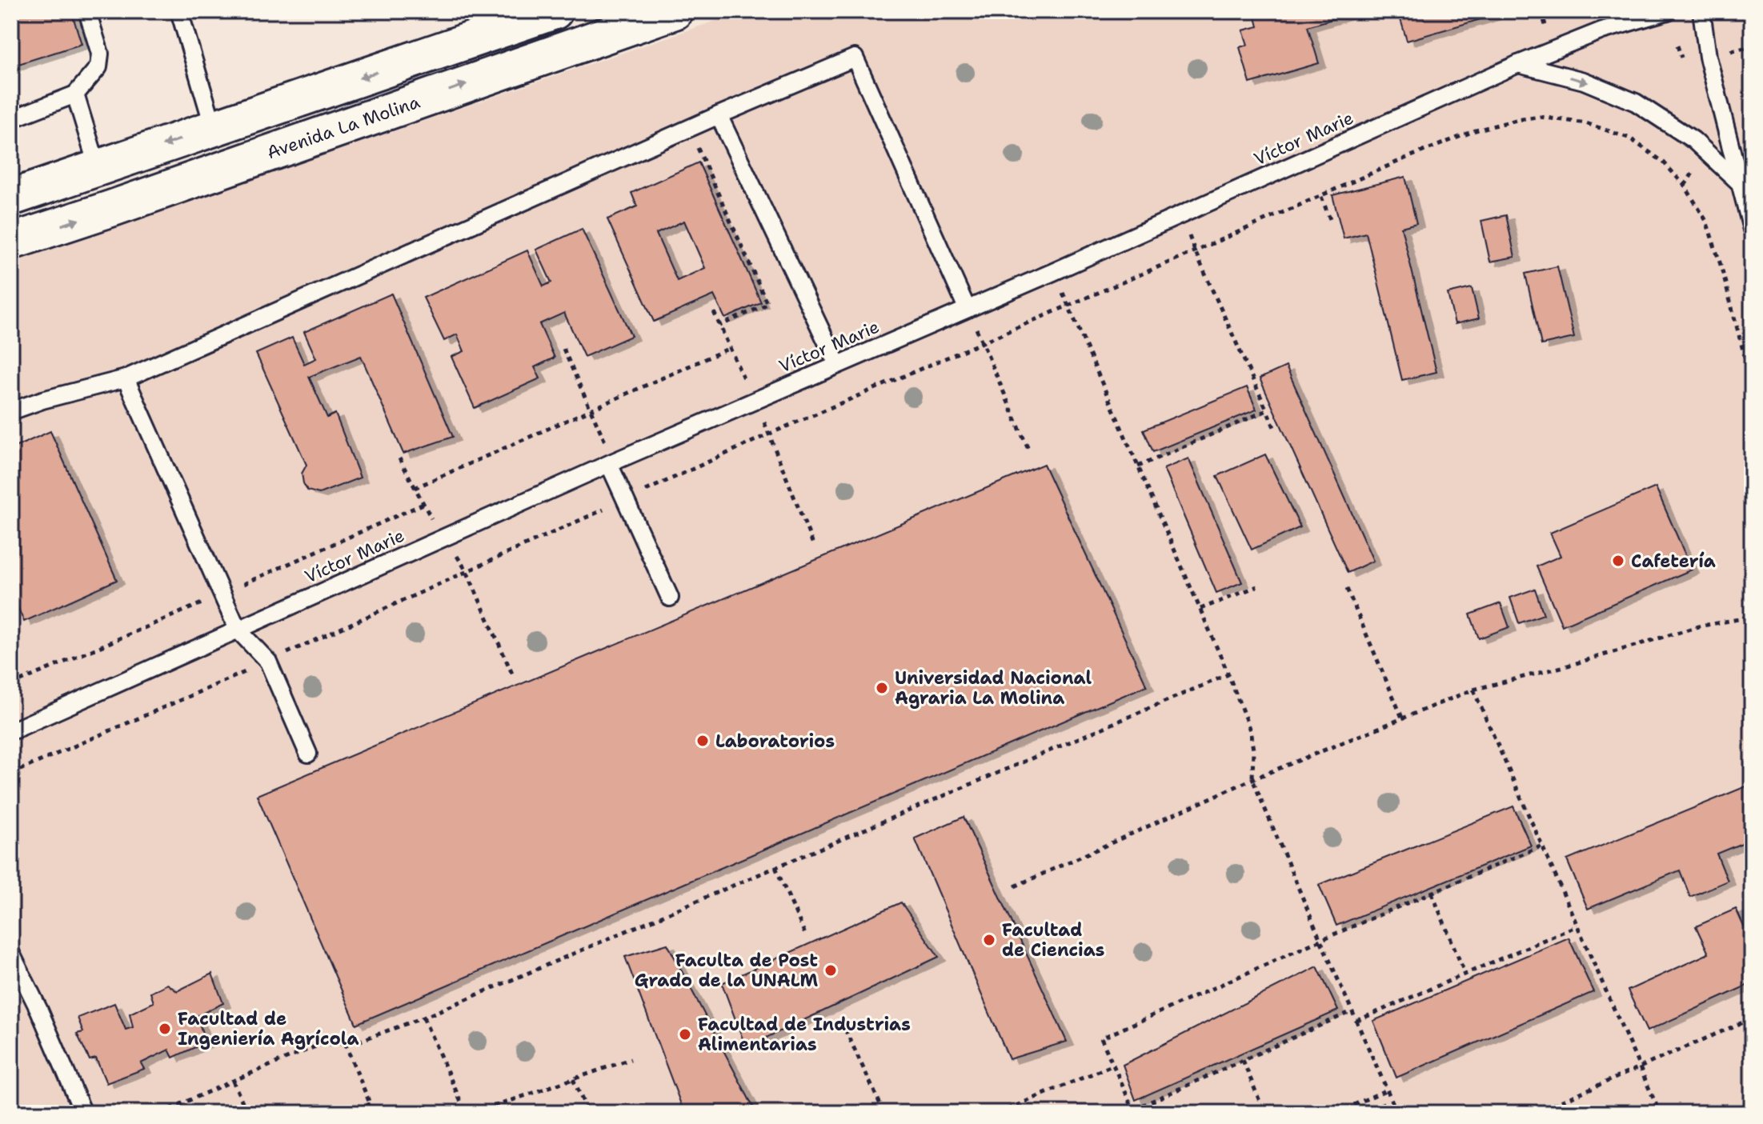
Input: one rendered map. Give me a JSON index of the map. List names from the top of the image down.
{
  "streets": {
    "main road": ["Avenida La Molina"],
    "lane": ["Víctor Marie"]
  },
  "places": [
    "Cafetería",
    "Universidad Nacional Agraria La Molina",
    "Laboratorios",
    "Facultad de Ciencias",
    "Faculta de Post Grado de la UNALM",
    "Facultad de Ingeniería Agrícola",
    "Facultad de Industrias Alimentarias"
  ]
}
